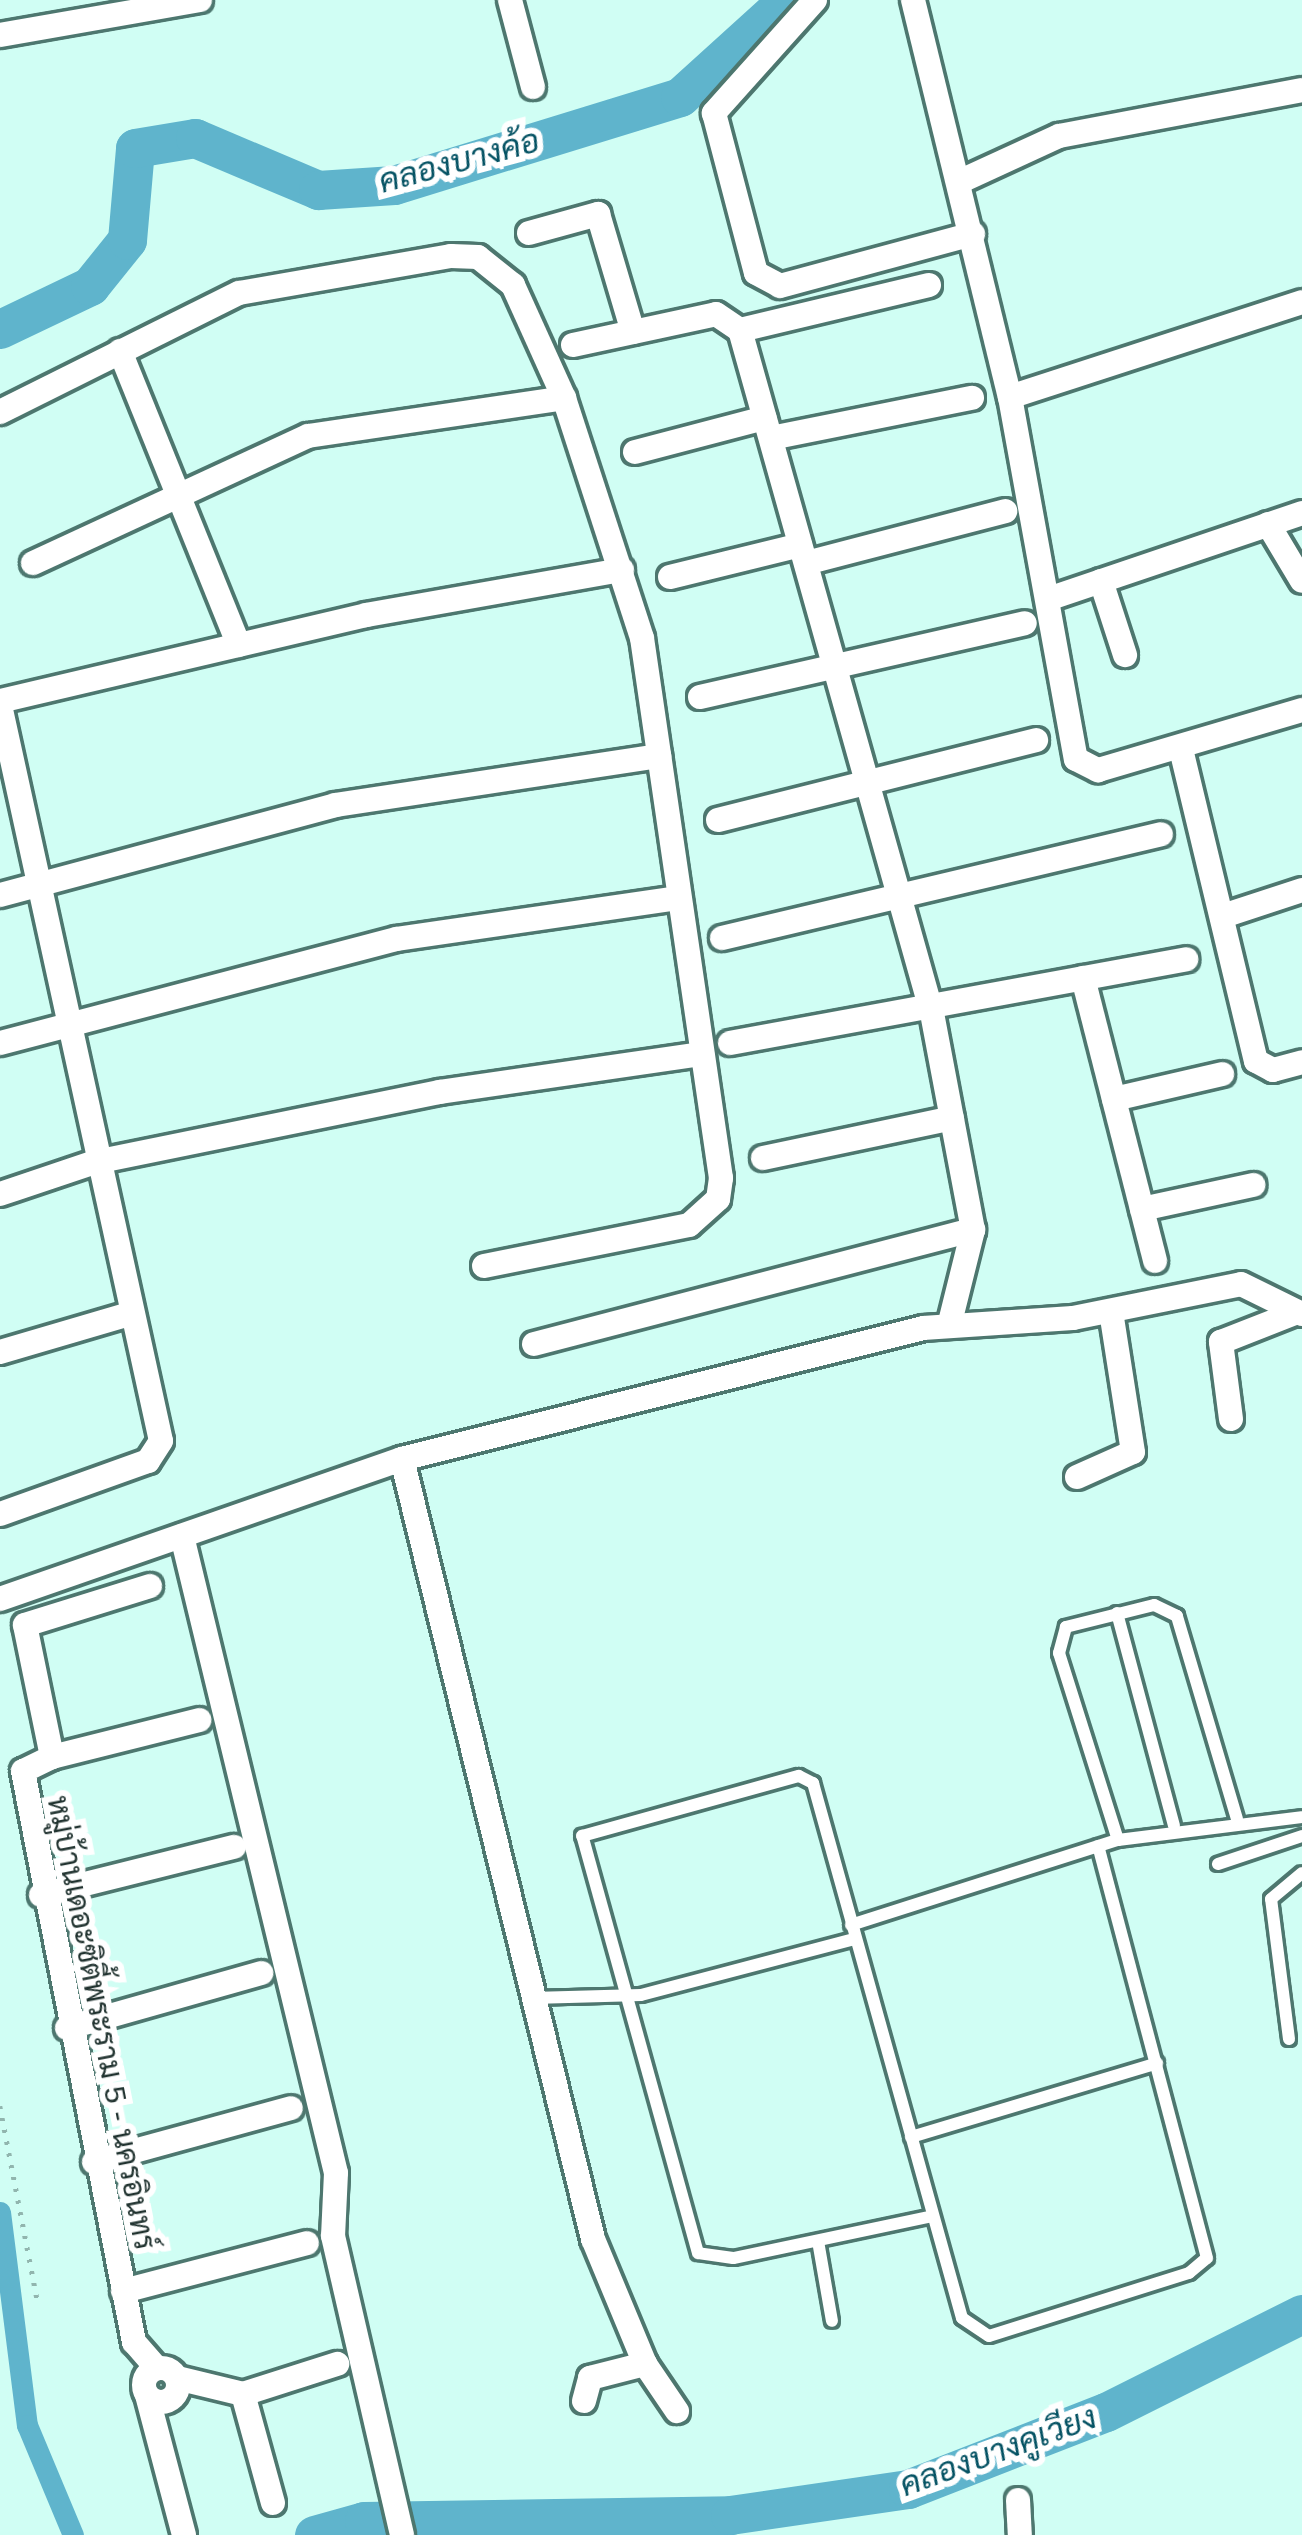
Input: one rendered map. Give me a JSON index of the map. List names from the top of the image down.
{
  "streets": {
    "street": ["หมู่บ้านเดอะซิตี้พระราม 5 - นครอินทร์"]
  },
  "water": ["คลองบางค้อ", "คลองบางคูเวียง"]
}
